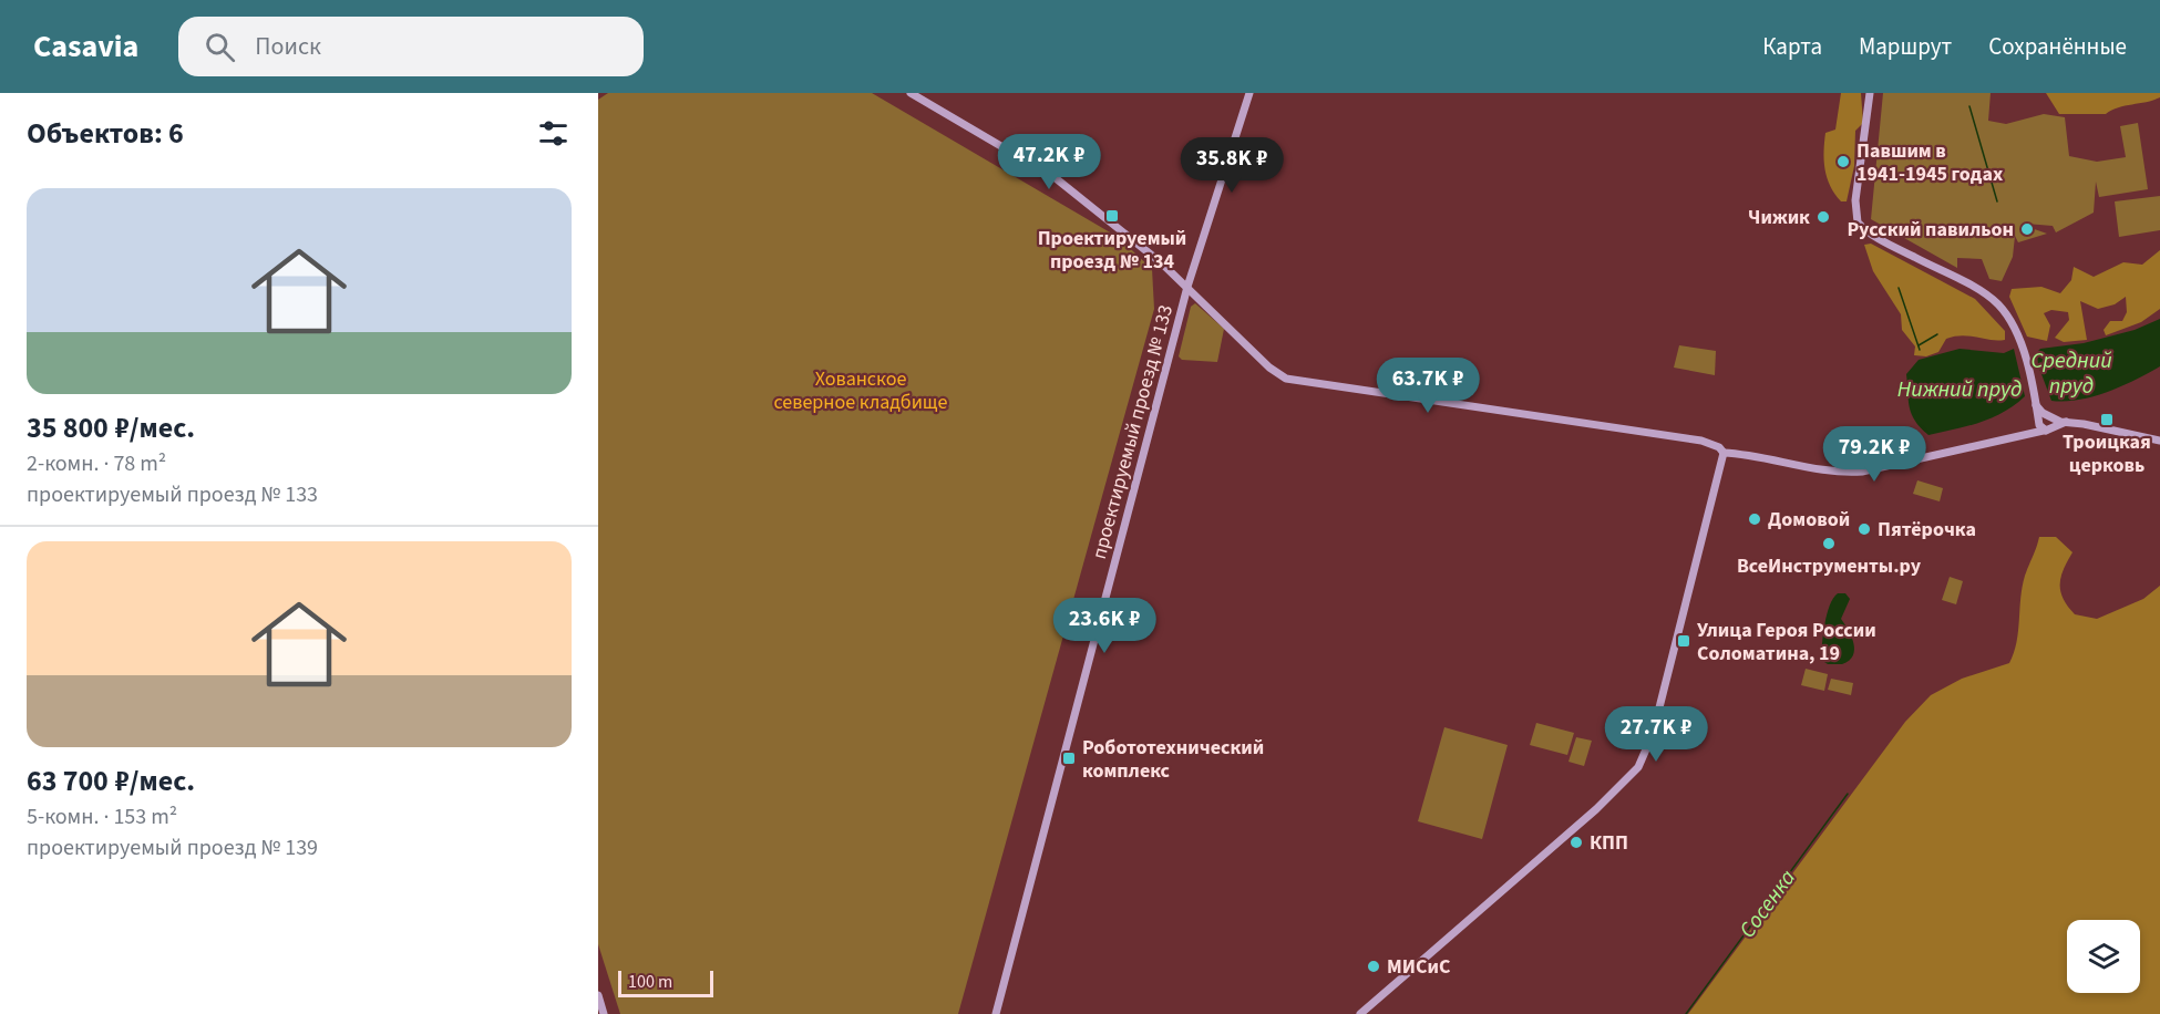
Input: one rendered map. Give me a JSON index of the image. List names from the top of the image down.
{
  "streets": {
    "street": ["проектируемый проезд № 133"]
  },
  "water": ["Средний пруд", "Нижний пруд", "Сосенка"],
  "parks": ["Хованское северное кладбище"],
  "places": {
    "other": [
      "Павшим в 1941-1945 годах",
      "Чижик",
      "Русский павильон",
      "Домовой",
      "Пятёрочка",
      "ВсеИнструменты.ру",
      "КПП",
      "МИСиС"
    ],
    "transit": [
      "Проектируемый проезд № 134",
      "Троицкая церковь",
      "Улица Героя России Соломатина, 19",
      "Робототехнический комплекс"
    ]
  },
  "scale_bar": "100 m",
  "page": {
    "header": "Casavia",
    "search": "Поиск",
    "nav": ["Карта", "Маршрут", "Сохранённые"],
    "heading": "Объектов: 6",
    "price": [
      "47.2K ₽",
      "35.8K ₽",
      "63.7K ₽",
      "79.2K ₽",
      "23.6K ₽",
      "27.7K ₽"
    ],
    "list": [
      {
        "name": "35 800 ₽/мес.",
        "note": "2-комн. · 78 m² · проектируемый проезд № 133"
      },
      {
        "name": "63 700 ₽/мес.",
        "note": "5-комн. · 153 m² · проектируемый проезд № 139"
      }
    ],
    "scale": "100 m"
  }
}
